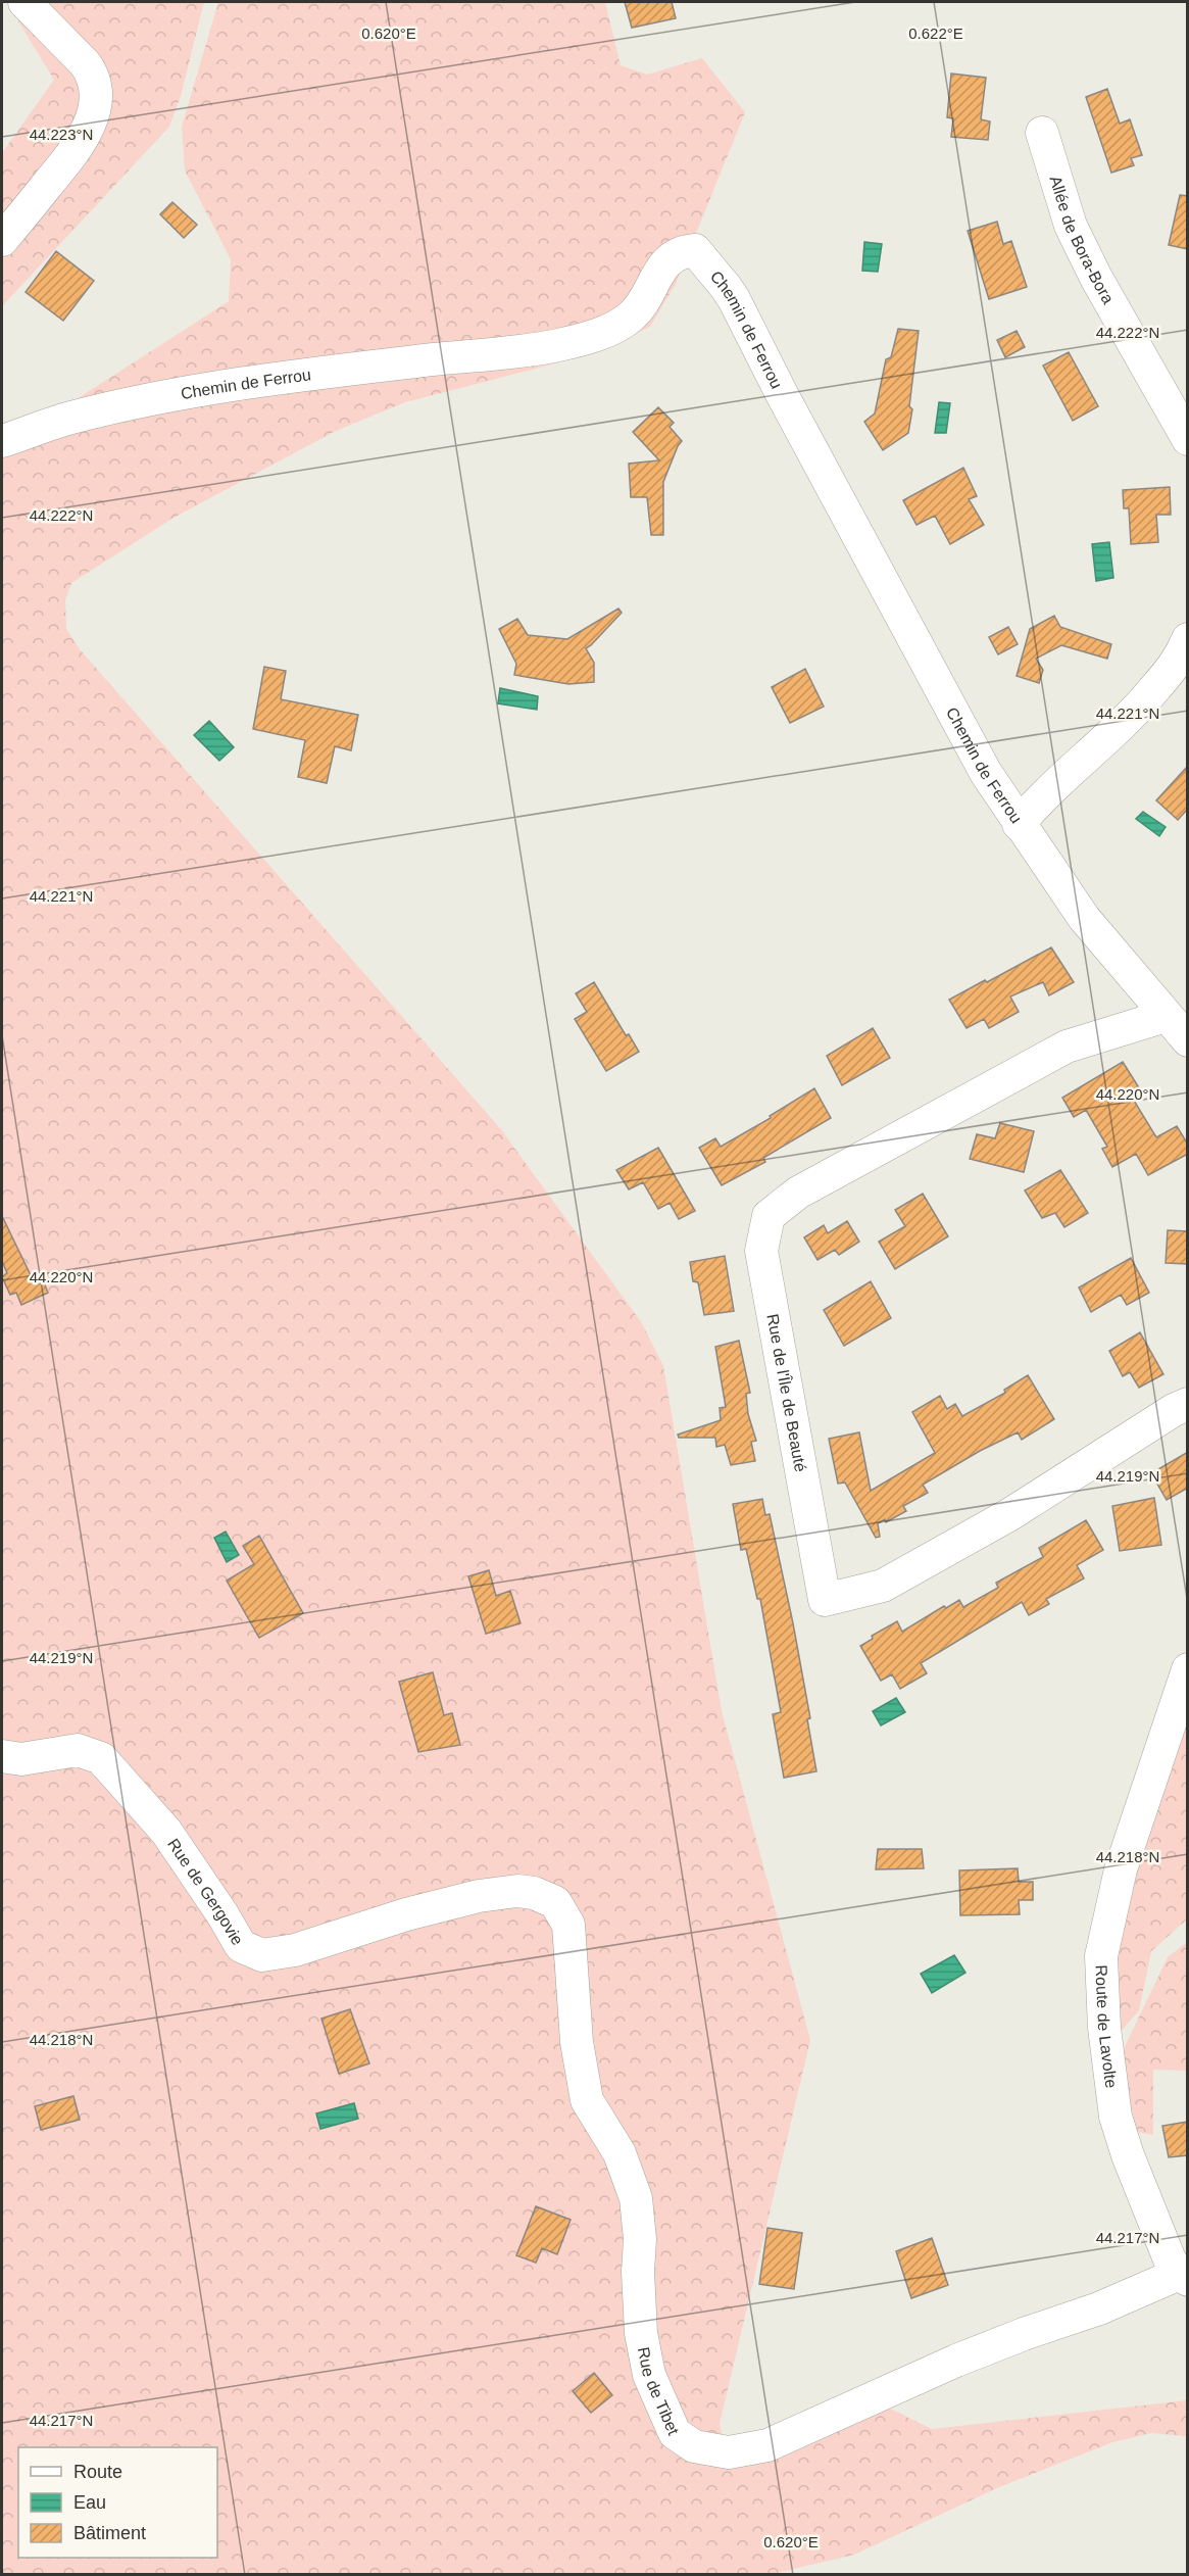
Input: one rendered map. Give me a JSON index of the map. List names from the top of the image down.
{
  "streets": {
    "street": [
      "Allée de Bora-Bora",
      "Chemin de Ferrou",
      "Rue de l'Île de Beauté",
      "Rue de Gergovie",
      "Route de Lavolte",
      "Rue de Tibet"
    ]
  },
  "crossings": [
    ["Chemin de Ferrou", "Rue de l'Île de Beauté"],
    ["Rue de Gergovie", "Rue de Tibet"],
    ["Route de Lavolte", "Rue de Tibet"]
  ],
  "legend": ["Route", "Eau", "Bâtiment"],
  "coordinates": [
    "0.620°E",
    "0.622°E",
    "44.223°N",
    "44.222°N",
    "44.221°N",
    "44.220°N",
    "44.219°N",
    "44.218°N",
    "44.217°N"
  ]
}
